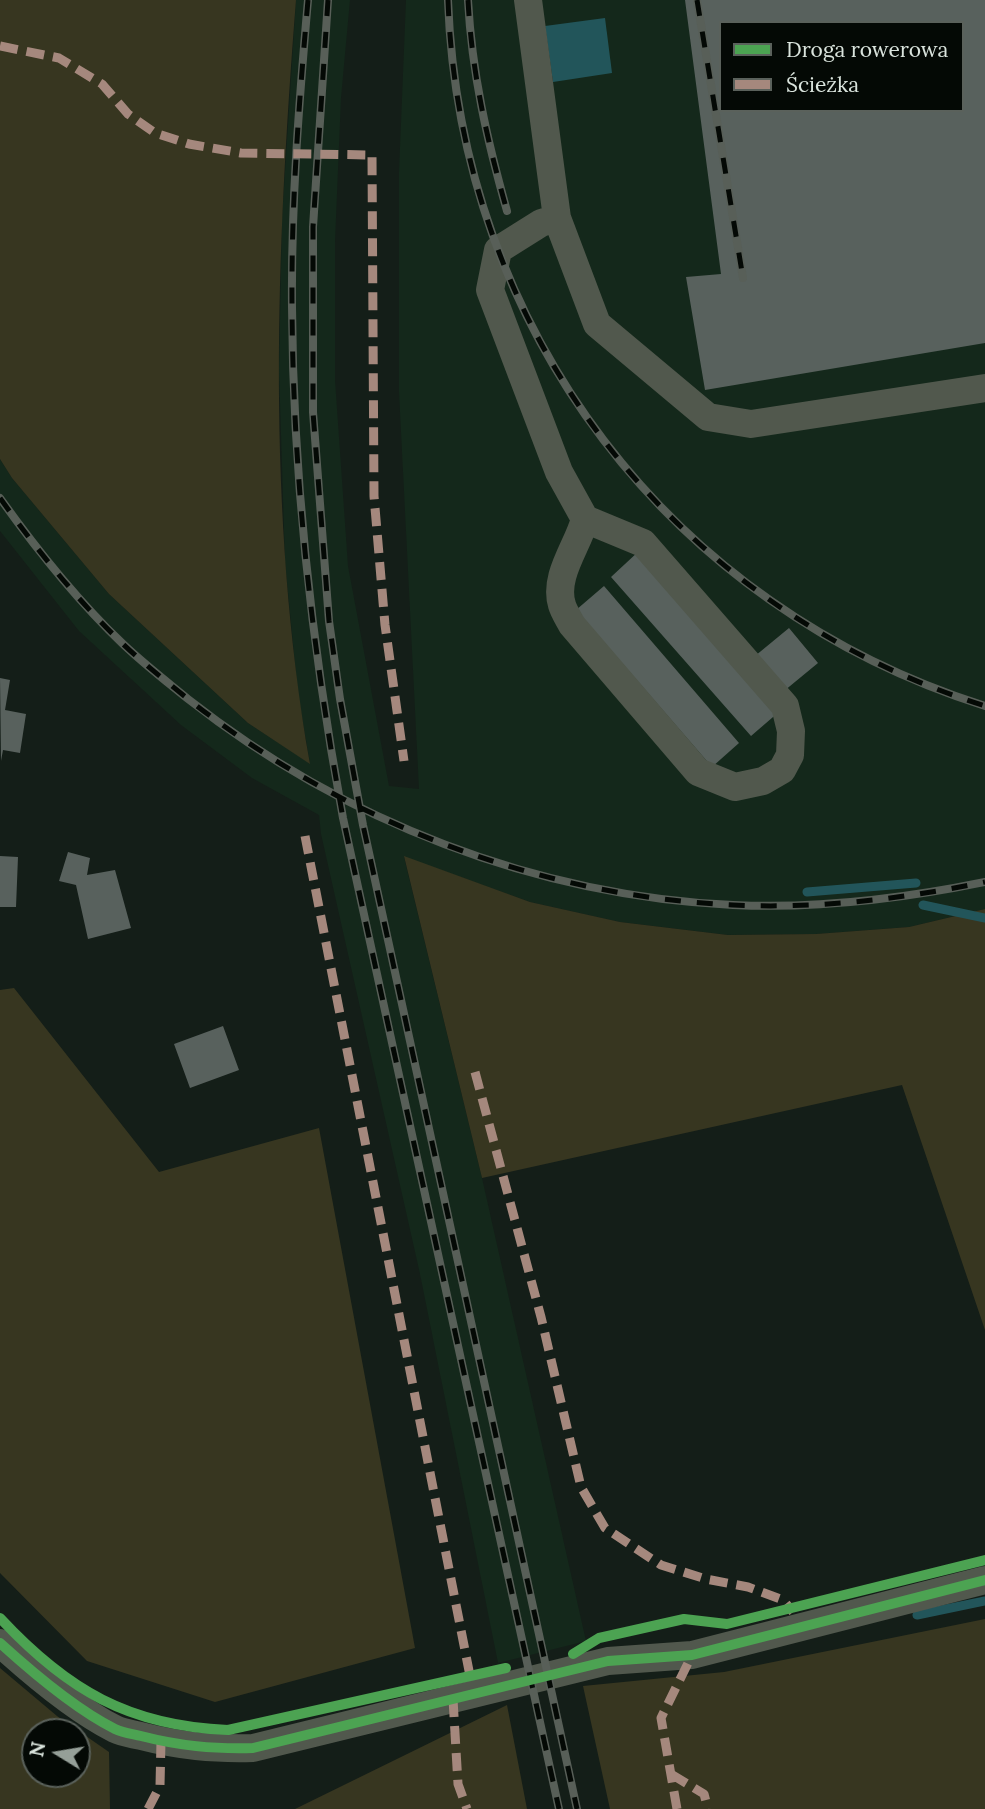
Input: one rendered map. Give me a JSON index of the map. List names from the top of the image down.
{
  "legend": ["Droga rowerowa", "Ścieżka"],
  "north": "left"
}
